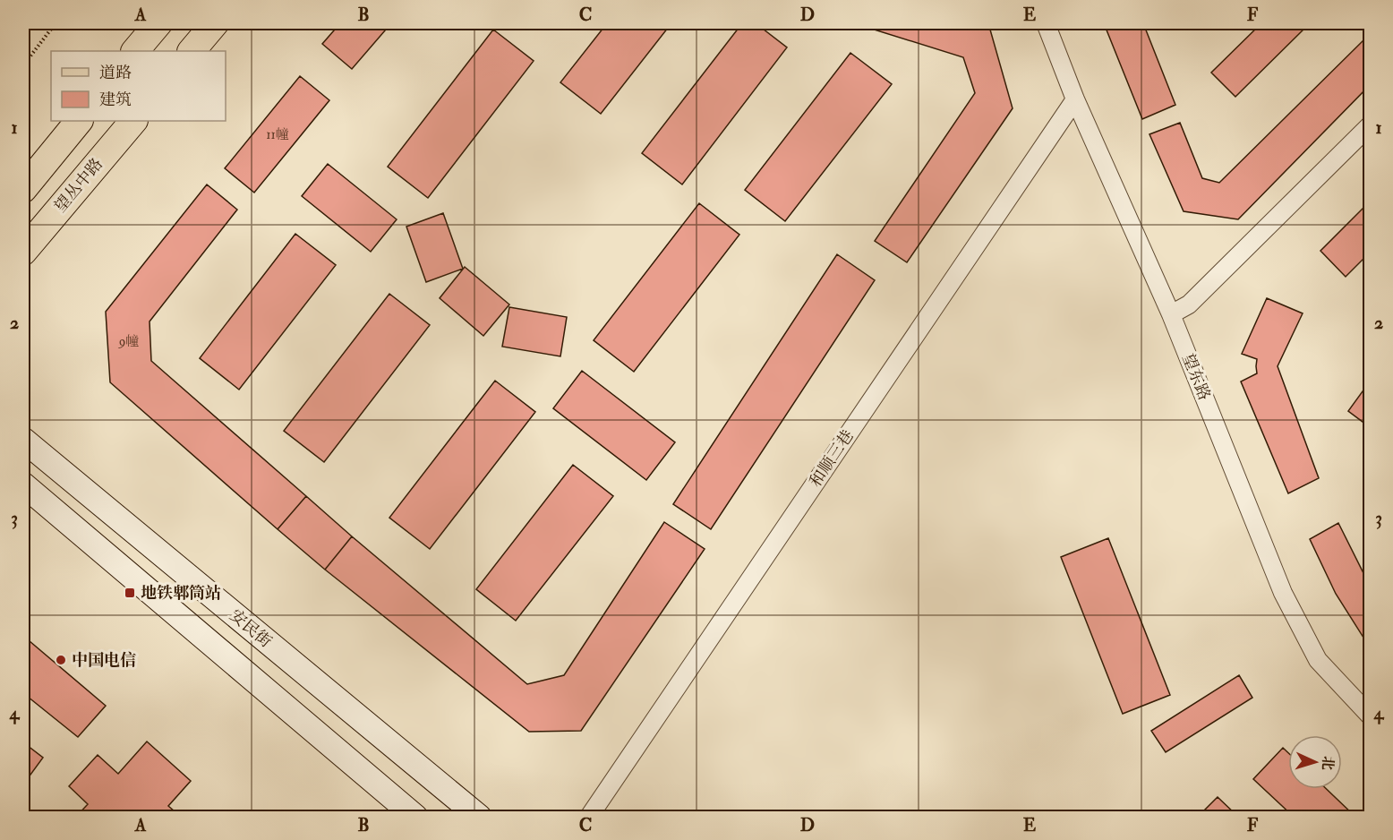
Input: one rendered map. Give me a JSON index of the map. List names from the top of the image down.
{
  "streets": {
    "main road": ["望丛中路", "安民街"],
    "street": ["望东路", "和顺三巷"]
  },
  "crossings": [
    ["望东路", "和顺三巷"]
  ],
  "places": {
    "transit": ["地铁郫筒站"],
    "other": ["中国电信"]
  },
  "house_numbers": ["11幢", "9幢"],
  "legend": ["道路", "建筑"],
  "north": "right",
  "grid": {
    "columns": [
      "A",
      "B",
      "C",
      "D",
      "E",
      "F"
    ],
    "rows": [
      "1",
      "2",
      "3",
      "4"
    ]
  }
}
